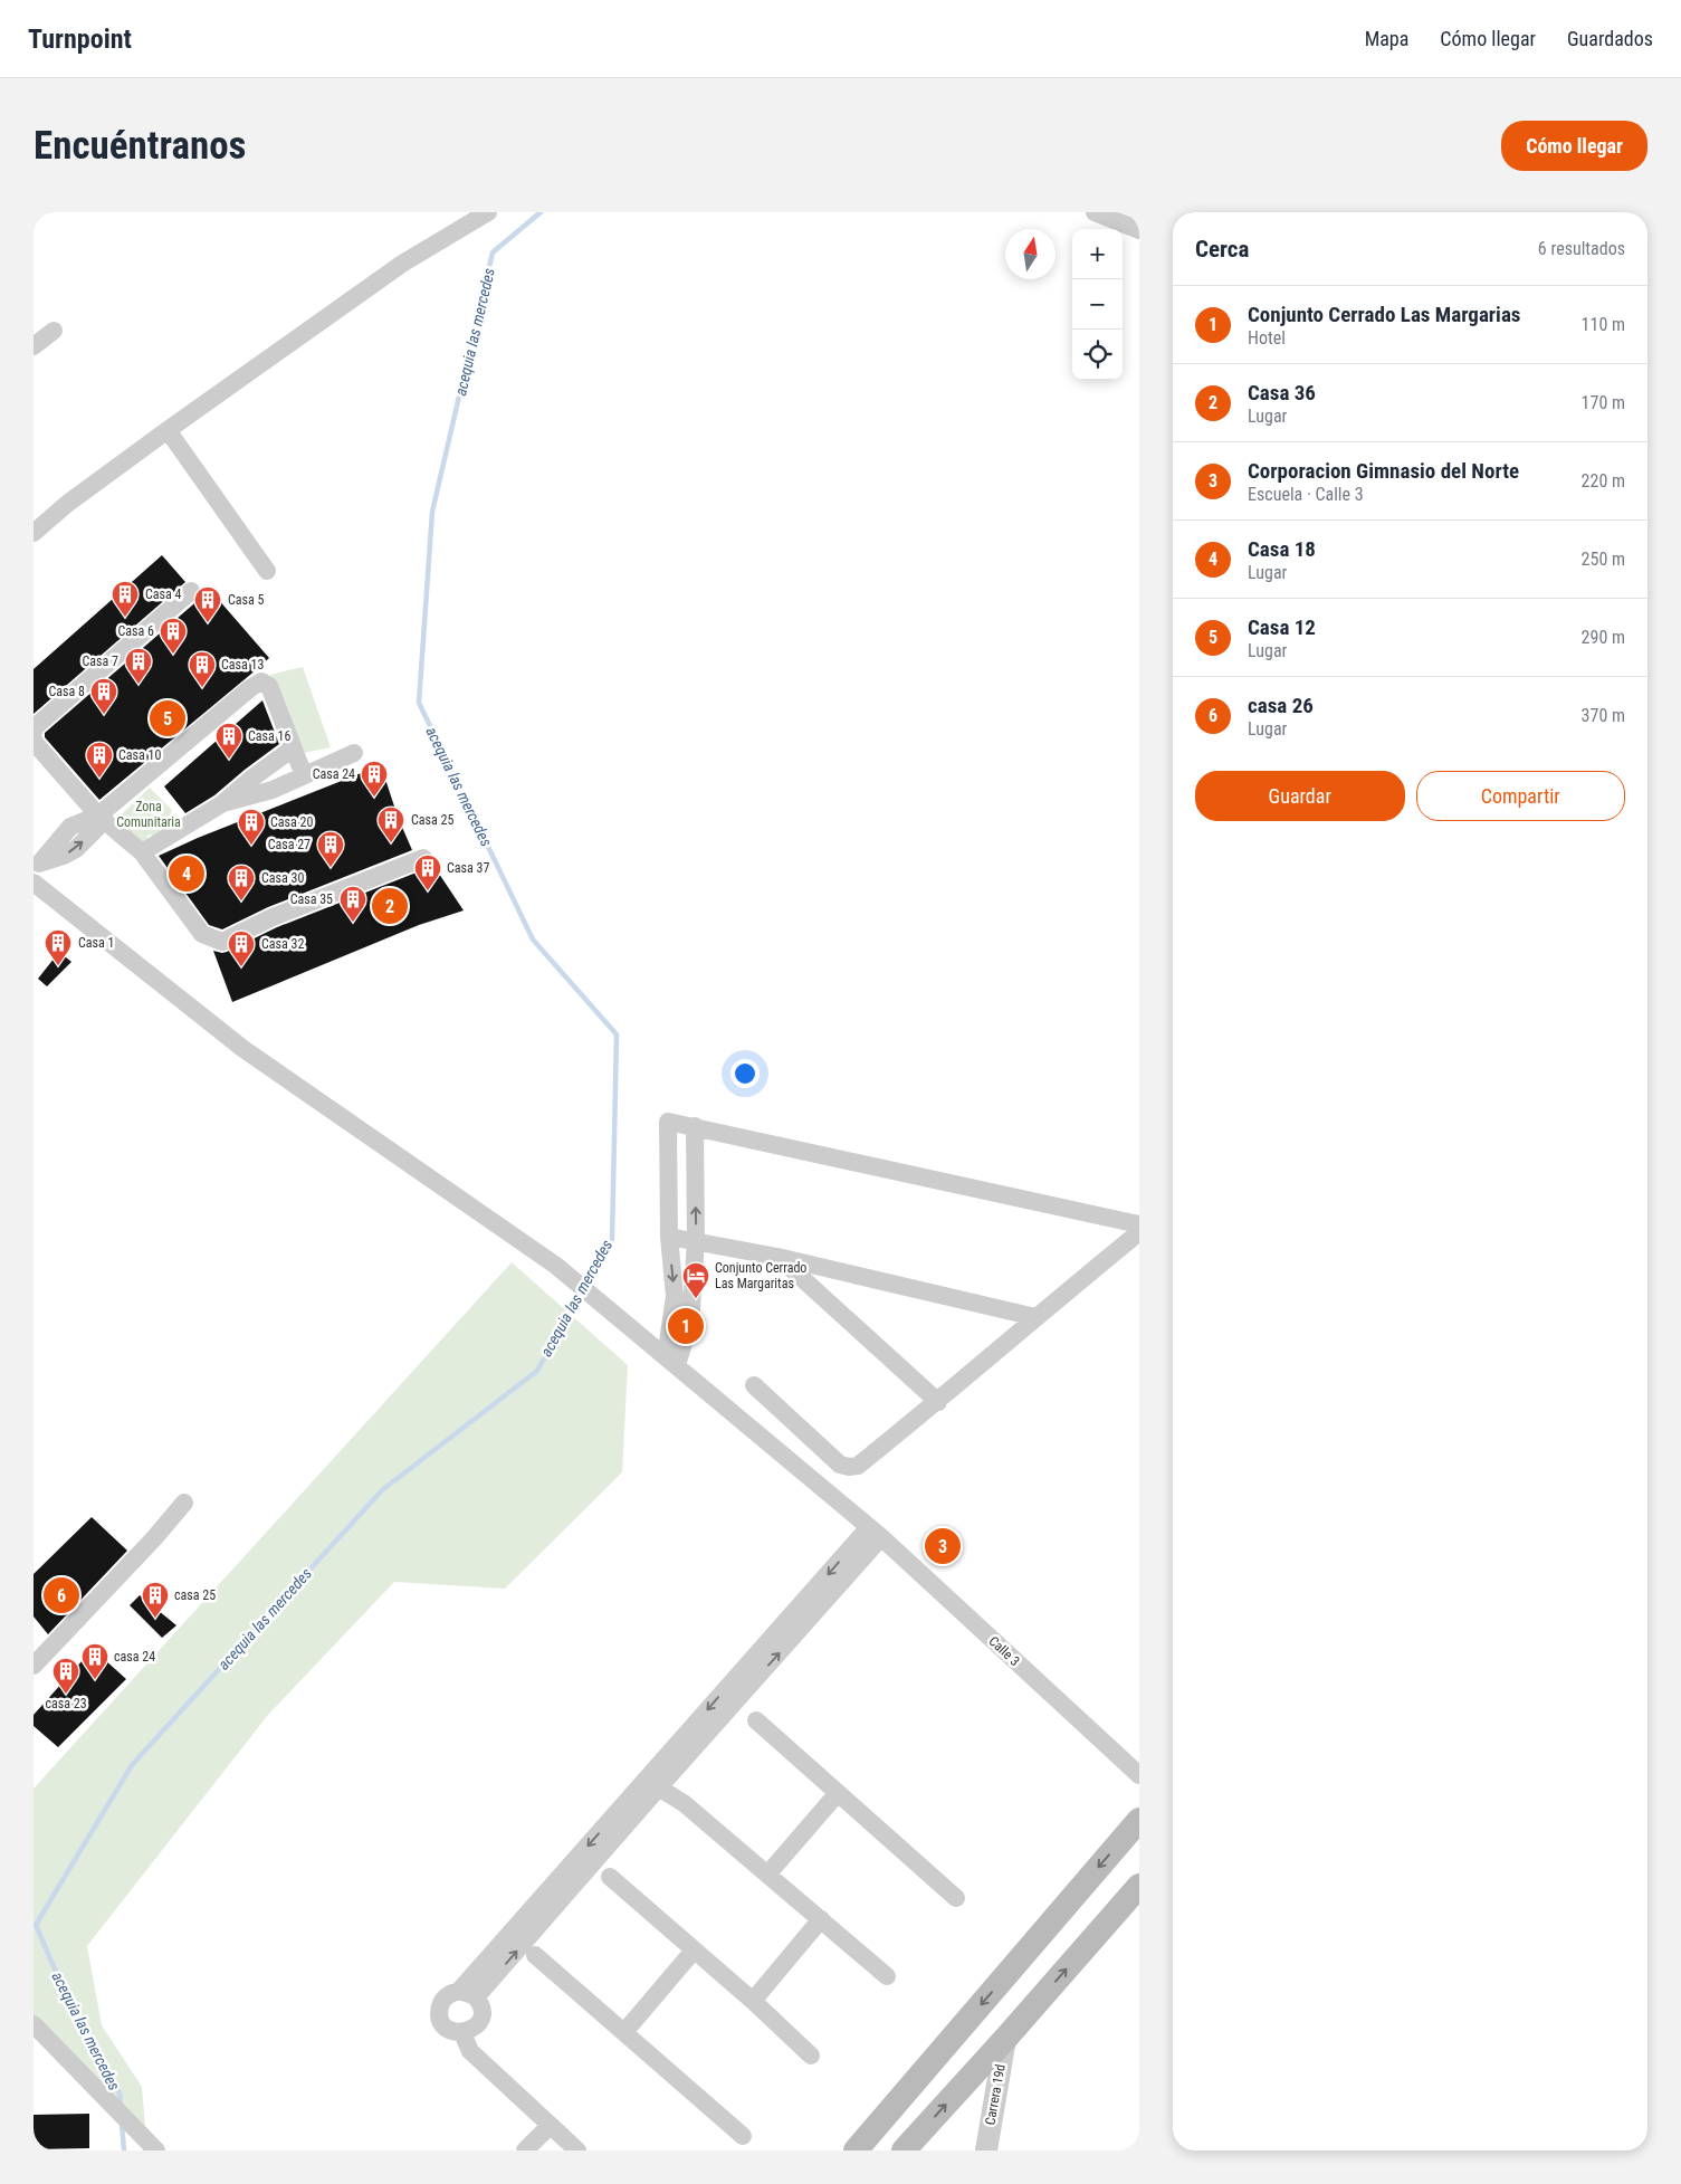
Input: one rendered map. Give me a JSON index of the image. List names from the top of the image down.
{
  "streets": {
    "street": ["Calle 3", "Carrera 19d"]
  },
  "water": ["acequia las mercedes"],
  "parks": ["Zona Comunitaria"],
  "places": {
    "building": [
      "Casa 4",
      "Casa 5",
      "Casa 6",
      "Casa 7",
      "Casa 13",
      "Casa 8",
      "Casa 16",
      "Casa 10",
      "Casa 24",
      "Casa 25",
      "Casa 20",
      "Casa 27",
      "Casa 37",
      "Casa 30",
      "Casa 35",
      "Casa 1",
      "Casa 32",
      "casa 25",
      "casa 24",
      "casa 23"
    ],
    "hotel": ["Conjunto Cerrado Las Margaritas"]
  },
  "north": "top",
  "page": {
    "header": "Turnpoint",
    "nav": ["Mapa", "Cómo llegar", "Guardados"],
    "buttons": [
      "Cómo llegar",
      ["Guardar", "Compartir"]
    ],
    "title": "Encuéntranos",
    "heading": ["Cerca", "6 resultados"],
    "map_buttons": ["+", "−"],
    "list": [
      {
        "mark": "1",
        "name": "Conjunto Cerrado Las Margarias",
        "note": "Hotel",
        "value": "110 m"
      },
      {
        "mark": "2",
        "name": "Casa 36",
        "note": "Lugar",
        "value": "170 m"
      },
      {
        "mark": "3",
        "name": "Corporacion Gimnasio del Norte",
        "note": "Escuela · Calle 3",
        "value": "220 m"
      },
      {
        "mark": "4",
        "name": "Casa 18",
        "note": "Lugar",
        "value": "250 m"
      },
      {
        "mark": "5",
        "name": "Casa 12",
        "note": "Lugar",
        "value": "290 m"
      },
      {
        "mark": "6",
        "name": "casa 26",
        "note": "Lugar",
        "value": "370 m"
      }
    ],
    "pins": [
      "5",
      "4",
      "2",
      "1",
      "3",
      "6"
    ]
  }
}
